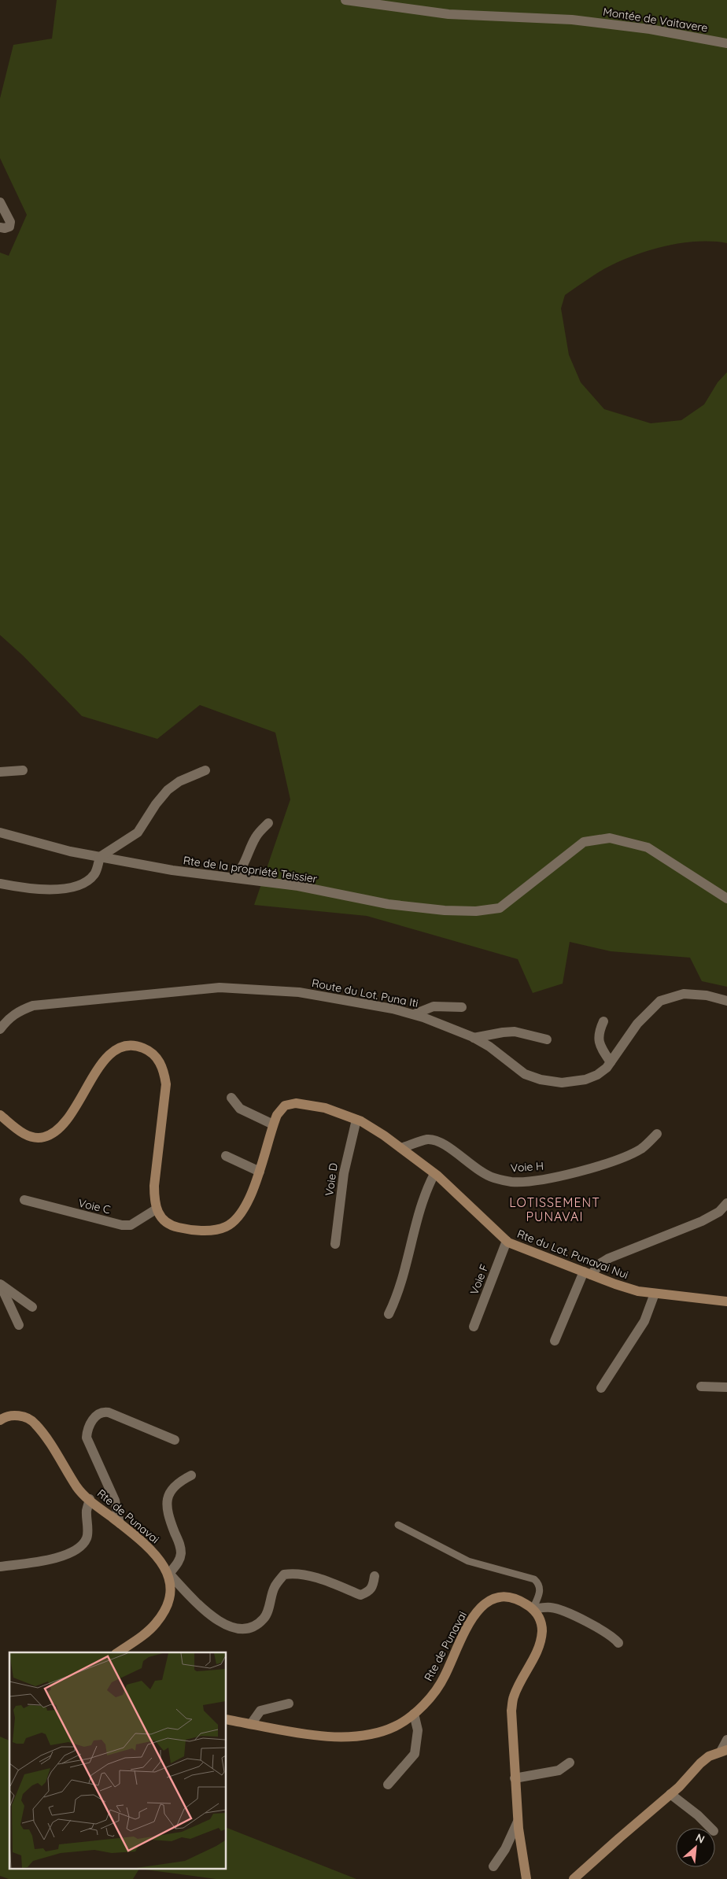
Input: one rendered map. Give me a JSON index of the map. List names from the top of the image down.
{
  "streets": {
    "main road": ["Rte du Lot. Punavai Nui", "Rte de Punavai"],
    "street": [
      "Montée de Vaitavere",
      "Rte de la propriété Teissier",
      "Route du Lot. Puna Iti",
      "Voie H",
      "Voie D",
      "Voie C",
      "Voie F"
    ]
  },
  "crossings": [
    ["Voie H", "Rte du Lot. Punavai Nui"],
    ["Voie D", "Rte du Lot. Punavai Nui"],
    ["Voie C", "Rte du Lot. Punavai Nui"],
    ["Rte du Lot. Punavai Nui", "Voie F"]
  ],
  "districts": ["LOTISSEMENT PUNAVAI"],
  "north": "top right"
}
